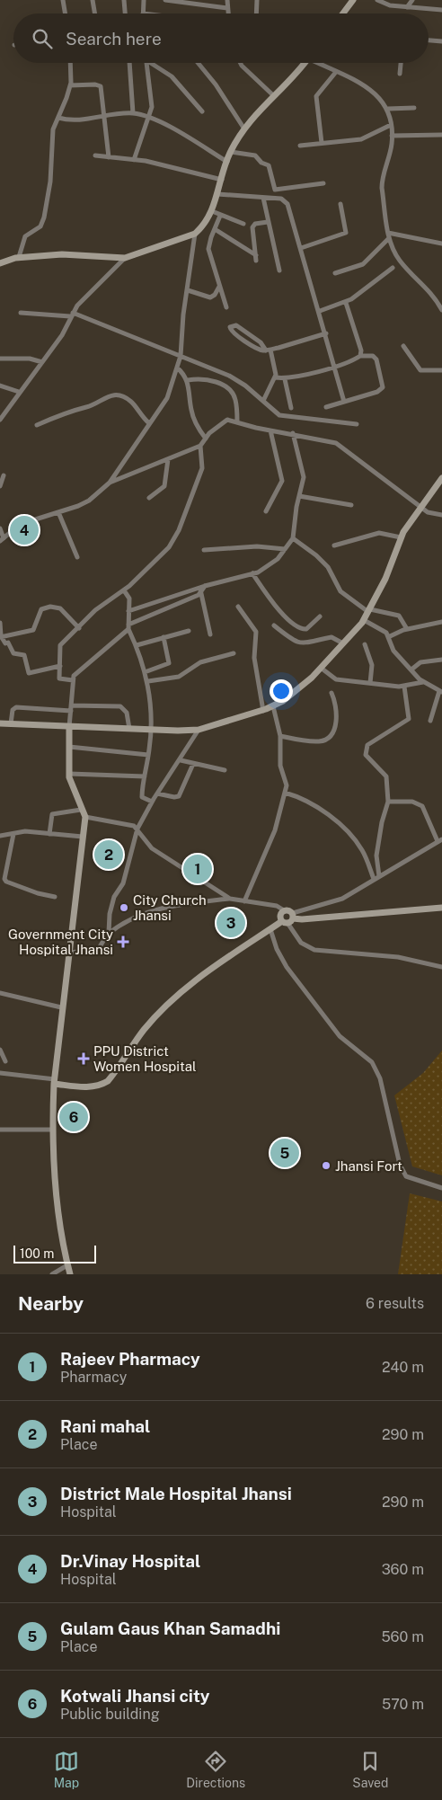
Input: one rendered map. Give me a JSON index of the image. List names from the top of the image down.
{
  "places": {
    "other": ["City Church Jhansi", "Jhansi Fort"],
    "health": ["Government City Hospital Jhansi", "PPU District Women Hospital"]
  },
  "scale_bar": "100 m",
  "page": {
    "search": "Search here",
    "pins": [
      "4",
      "2",
      "1",
      "3",
      "6",
      "5"
    ],
    "scale": "100 m",
    "heading": ["Nearby", "6 results"],
    "list": [
      {
        "mark": "1",
        "name": "Rajeev Pharmacy",
        "note": "Pharmacy",
        "value": "240 m"
      },
      {
        "mark": "2",
        "name": "Rani mahal",
        "note": "Place",
        "value": "290 m"
      },
      {
        "mark": "3",
        "name": "District Male Hospital Jhansi",
        "note": "Hospital",
        "value": "290 m"
      },
      {
        "mark": "4",
        "name": "Dr.Vinay Hospital",
        "note": "Hospital",
        "value": "360 m"
      },
      {
        "mark": "5",
        "name": "Gulam Gaus Khan Samadhi",
        "note": "Place",
        "value": "560 m"
      },
      {
        "mark": "6",
        "name": "Kotwali Jhansi city",
        "note": "Public building",
        "value": "570 m"
      }
    ],
    "nav": ["Map", "Directions", "Saved"]
  }
}
